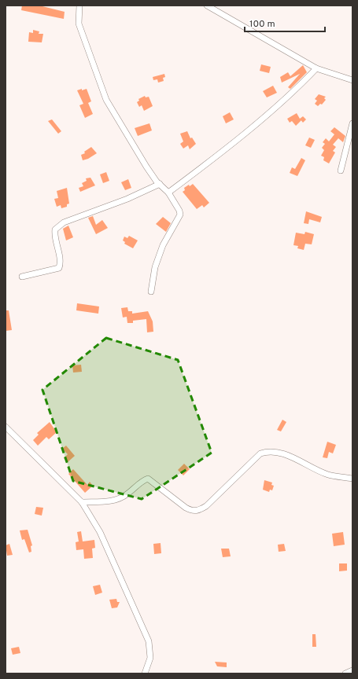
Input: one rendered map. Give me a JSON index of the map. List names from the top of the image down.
{
  "scale_bar": "100 m"
}
